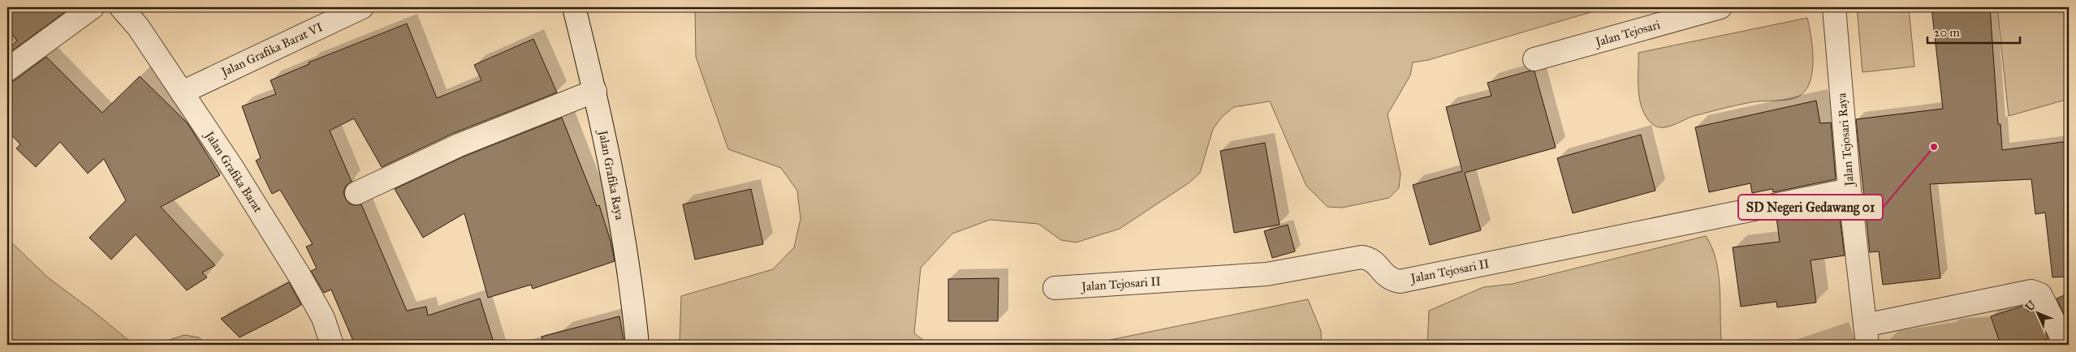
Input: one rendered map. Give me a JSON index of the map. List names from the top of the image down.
{
  "streets": {
    "street": [
      "Jalan Tejosari",
      "Jalan Grafika Barat VI",
      "Jalan Tejosari Raya",
      "Jalan Grafika Barat",
      "Jalan Grafika Raya",
      "Jalan Tejosari II"
    ]
  },
  "crossings": [
    ["Jalan Grafika Barat VI", "Jalan Grafika Barat"],
    ["Jalan Tejosari Raya", "Jalan Tejosari II"]
  ],
  "places": ["SD Negeri Gedawang 01"],
  "scale_bar": "20 m",
  "north": "top left"
}
